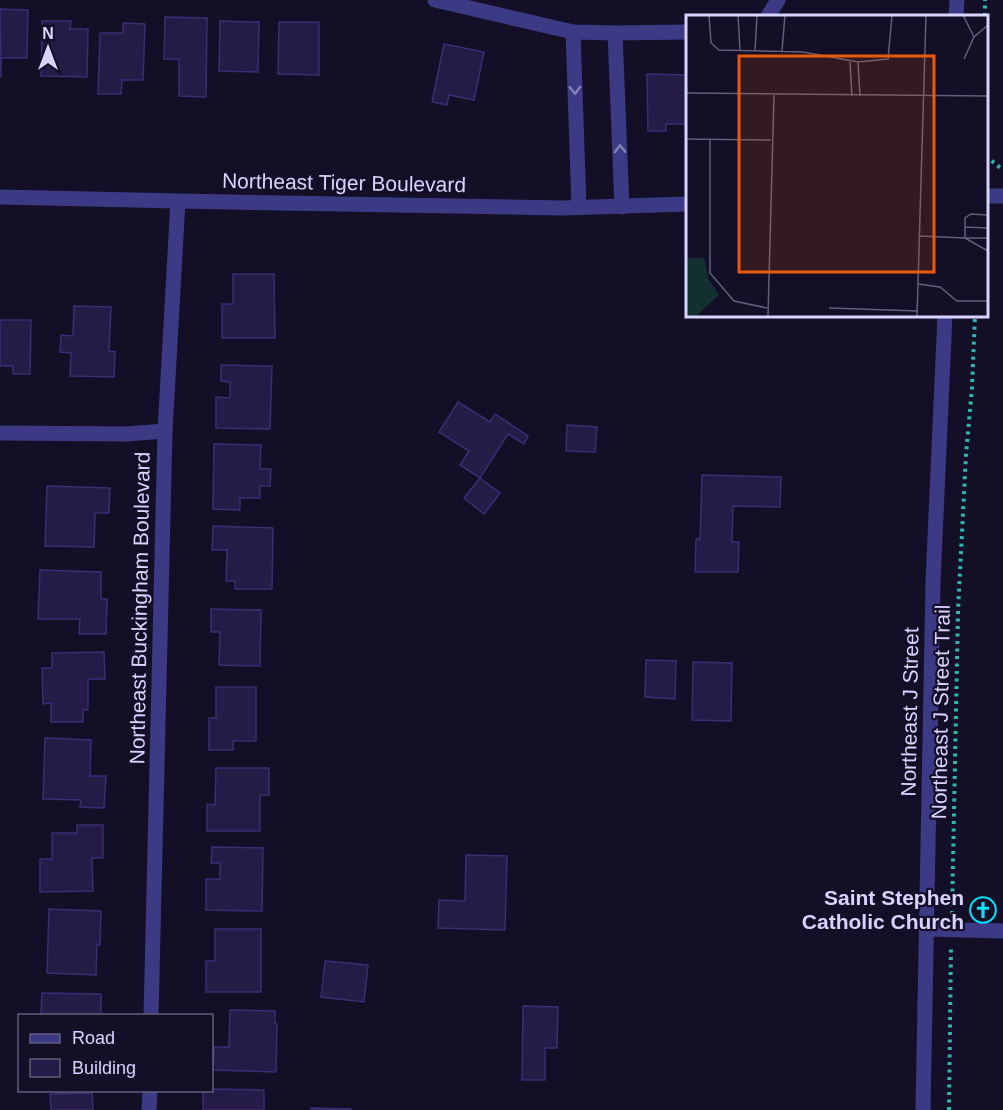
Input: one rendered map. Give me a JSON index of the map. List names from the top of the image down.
{
  "streets": {
    "street": ["Northeast Tiger Boulevard", "Northeast Buckingham Boulevard", "Northeast J Street"],
    "path": ["Northeast J Street Trail"]
  },
  "crossings": [
    ["Northeast Tiger Boulevard", "Northeast Buckingham Boulevard"]
  ],
  "places": {
    "church": ["Saint Stephen Catholic Church"]
  },
  "legend": ["Road", "Building"],
  "north": "top"
}
